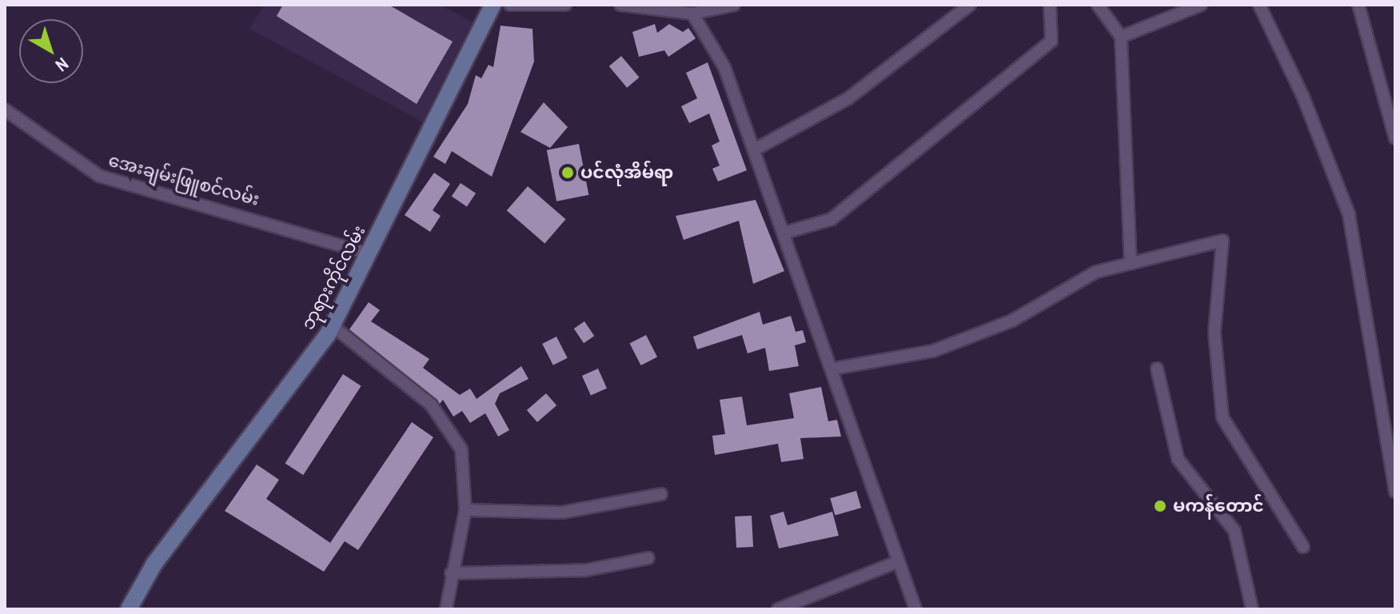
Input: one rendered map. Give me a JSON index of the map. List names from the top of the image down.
{
  "streets": {
    "street": ["အေးချမ်းဖြူစင်လမ်း", "ဘုရားကိုင်လမ်း"]
  },
  "crossings": [
    ["အေးချမ်းဖြူစင်လမ်း", "ဘုရားကိုင်လမ်း"]
  ],
  "places": ["ပင်လုံအိမ်ရာ", "မကန်တောင်"],
  "north": "bottom right"
}
